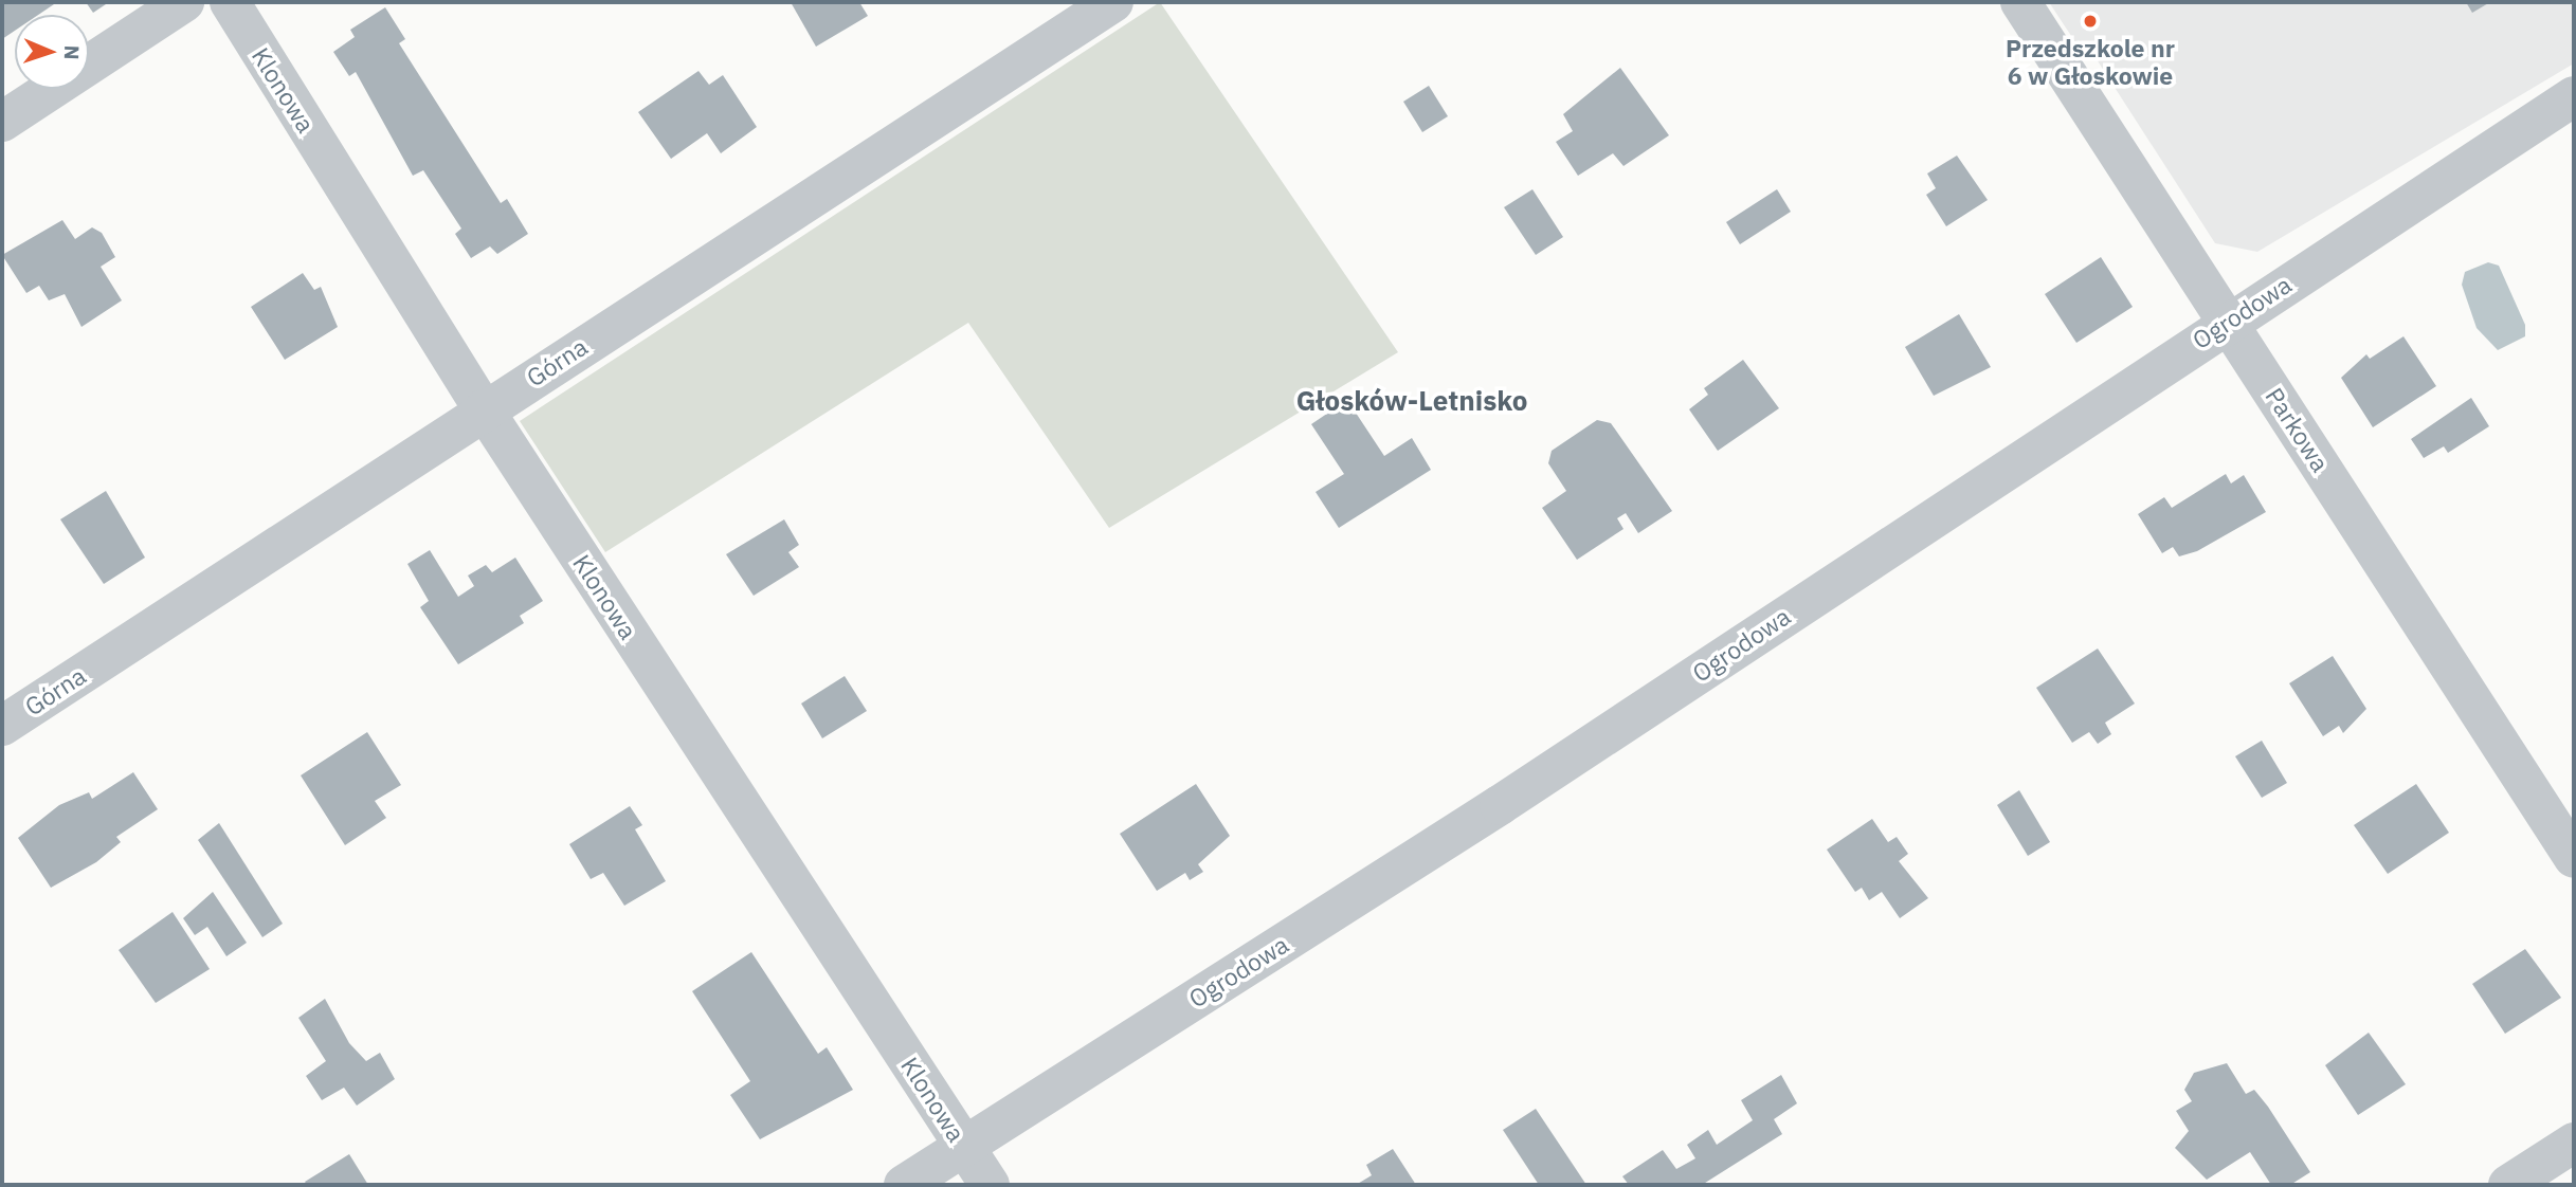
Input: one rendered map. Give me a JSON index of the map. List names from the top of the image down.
{
  "streets": {
    "street": [
      "Klonowa",
      "Ogrodowa",
      "Górna",
      "Parkowa"
    ]
  },
  "crossings": [
    ["Klonowa", "Ogrodowa"],
    ["Klonowa", "Górna"],
    ["Ogrodowa", "Parkowa"]
  ],
  "districts": ["Głosków-Letnisko"],
  "places": ["Przedszkole nr 6 w Głoskowie"],
  "north": "right"
}
